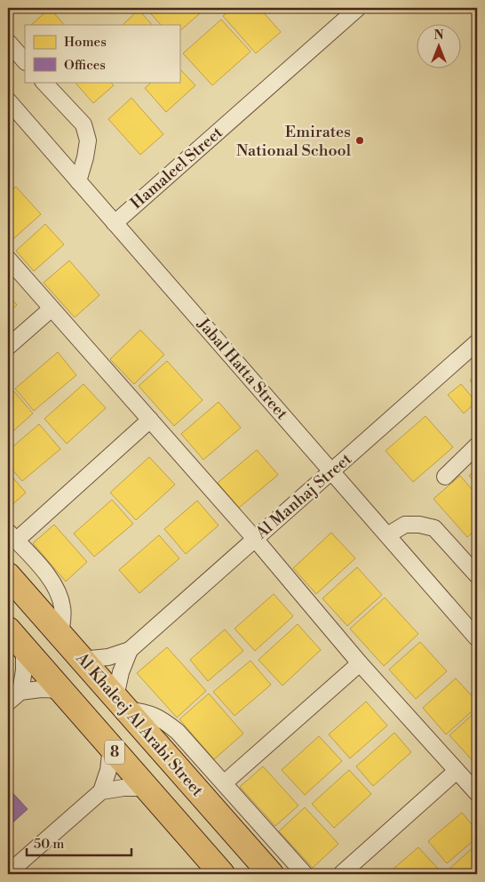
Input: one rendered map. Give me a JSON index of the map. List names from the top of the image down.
{
  "streets": {
    "highway": ["Al Khaleej Al Arabi Street", "8"],
    "street": ["Hamaleel Street", "Jabal Hatta Street", "Al Manhaj Street"]
  },
  "crossings": [
    ["Hamaleel Street", "Jabal Hatta Street"],
    ["Jabal Hatta Street", "Al Manhaj Street"],
    ["Al Manhaj Street", "Al Khaleej Al Arabi Street"]
  ],
  "places": ["Emirates National School"],
  "legend": ["Homes", "Offices"],
  "scale_bar": "50 m",
  "north": "top"
}
